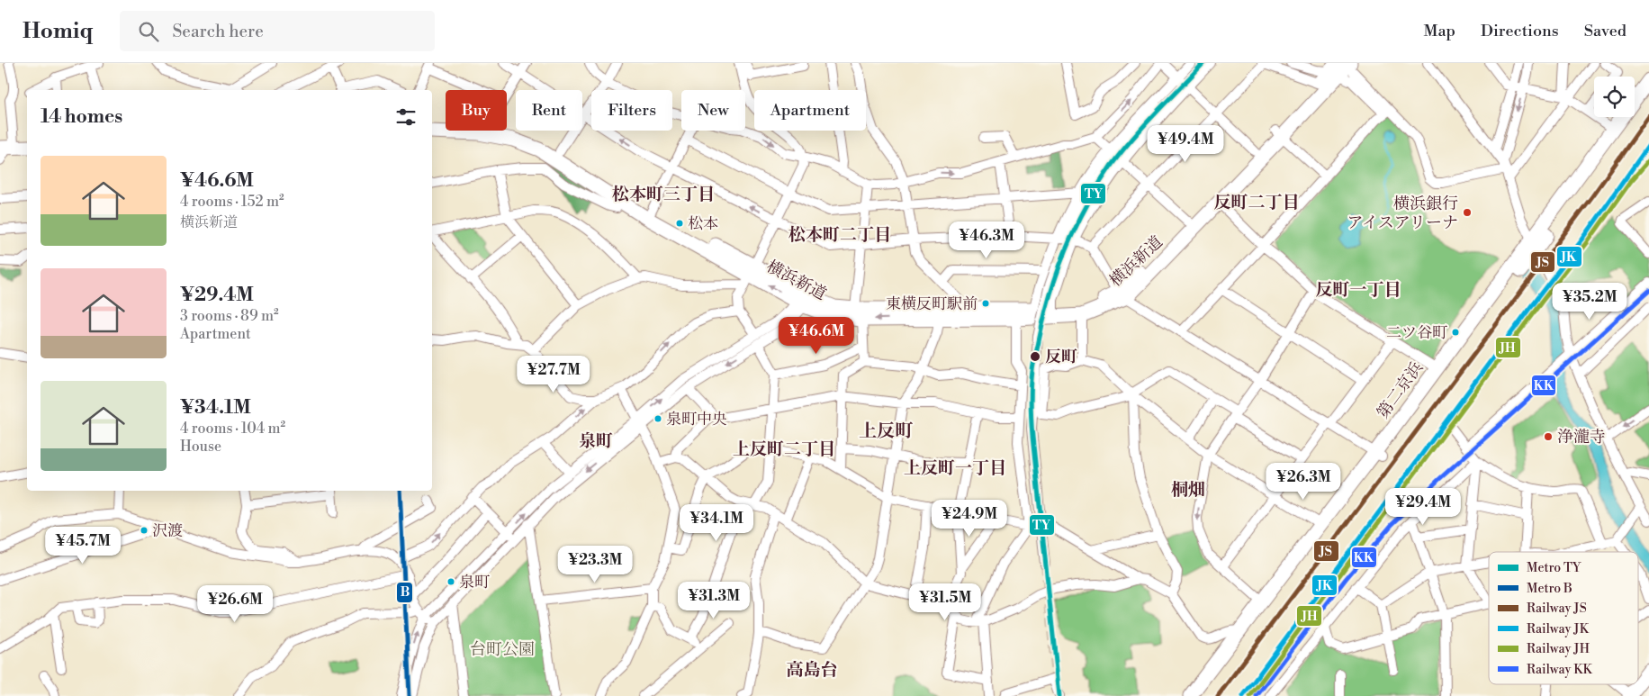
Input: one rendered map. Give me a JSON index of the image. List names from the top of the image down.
{
  "streets": {
    "highway": ["横浜新道", "第二京浜"]
  },
  "districts": [
    "松本町三丁目",
    "反町二丁目",
    "松本町二丁目",
    "反町一丁目",
    "上反町",
    "泉町",
    "上反町二丁目",
    "上反町一丁目",
    "桐畑",
    "高島台"
  ],
  "parks": ["台町公園"],
  "places": [
    "横浜銀行 アイスアリーナ",
    "松本",
    "東横反町駅前",
    "二ツ谷町",
    "反町",
    "泉町中央",
    "浄瀧寺",
    "沢渡",
    "泉町"
  ],
  "lines": [
    "metro line TY",
    "rail line JS",
    "rail line JK",
    "rail line JH",
    "rail line KK",
    "metro line B"
  ],
  "legend": [
    "Metro TY",
    "Metro B",
    "Railway JS",
    "Railway JK",
    "Railway JH",
    "Railway KK"
  ],
  "page": {
    "header": "Homiq",
    "search": "Search here",
    "nav": ["Map", "Directions", "Saved"],
    "chip": [
      "Buy",
      "Rent",
      "Filters",
      "New",
      "Apartment"
    ],
    "heading": "14 homes",
    "price": [
      "¥49.4M",
      "¥46.3M",
      "¥35.2M",
      "¥46.6M",
      "¥27.7M",
      "¥26.3M",
      "¥29.4M",
      "¥24.9M",
      "¥34.1M",
      "¥45.7M",
      "¥23.3M",
      "¥31.3M",
      "¥31.5M",
      "¥26.6M"
    ],
    "list": [
      {
        "name": "¥46.6M",
        "note": "4 rooms · 152 m² · 横浜新道"
      },
      {
        "name": "¥29.4M",
        "note": "3 rooms · 89 m² · Apartment"
      },
      {
        "name": "¥34.1M",
        "note": "4 rooms · 104 m² · House"
      }
    ]
  }
}
